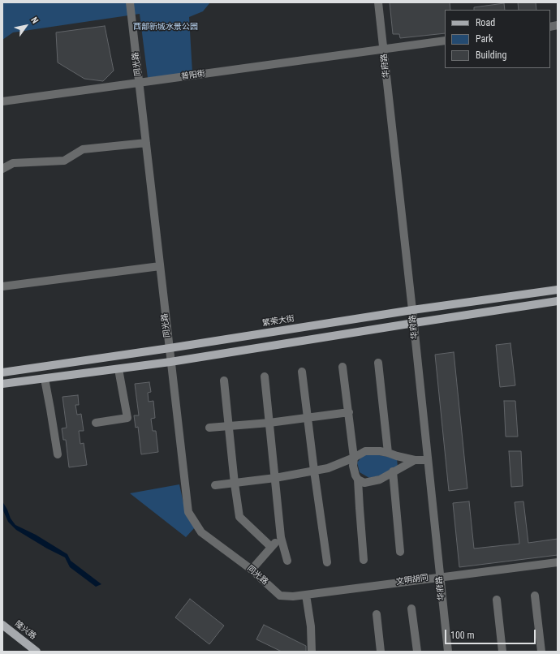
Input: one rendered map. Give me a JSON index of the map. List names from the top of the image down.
{
  "streets": {
    "main road": ["繁荣大街", "隆兴路"],
    "street": [
      "同光路",
      "华府路",
      "普阳街",
      "文明胡同"
    ]
  },
  "crossings": [
    ["同光路", "普阳街"],
    ["同光路", "繁荣大街"],
    ["同光路", "文明胡同"],
    ["华府路", "普阳街"],
    ["华府路", "繁荣大街"],
    ["华府路", "文明胡同"]
  ],
  "parks": ["西部新城水景公园"],
  "legend": ["Road", "Park", "Building"],
  "scale_bar": "100 m",
  "north": "top right"
}
